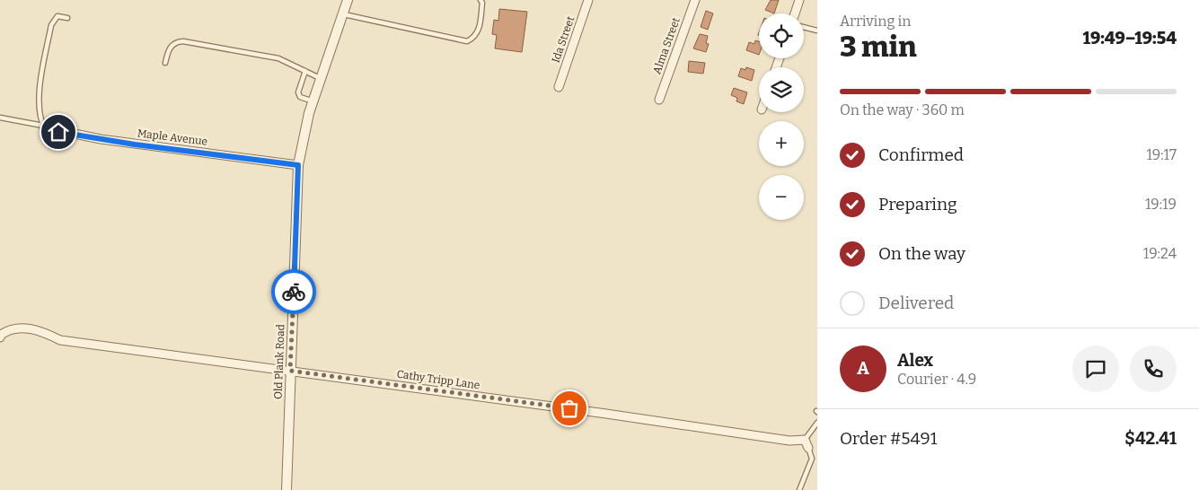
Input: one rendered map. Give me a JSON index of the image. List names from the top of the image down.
{
  "streets": {
    "street": [
      "Ida Street",
      "Alma Street",
      "Maple Avenue",
      "Old Plank Road",
      "Cathy Tripp Lane"
    ]
  },
  "crossings": [
    ["Maple Avenue", "Old Plank Road"],
    ["Old Plank Road", "Cathy Tripp Lane"]
  ],
  "page": {
    "heading": ["3 min", "Arriving in", "19:49–19:54"],
    "panel": [
      "Alex",
      "Courier · 4.9",
      "Order #5491",
      "$42.41"
    ],
    "map_buttons": ["+", "−"],
    "bar": "On the way · 360 m",
    "list": [
      ["Confirmed", "19:17"],
      ["Preparing", "19:19"],
      ["On the way", "19:24"],
      "Delivered"
    ],
    "round": "A"
  }
}
